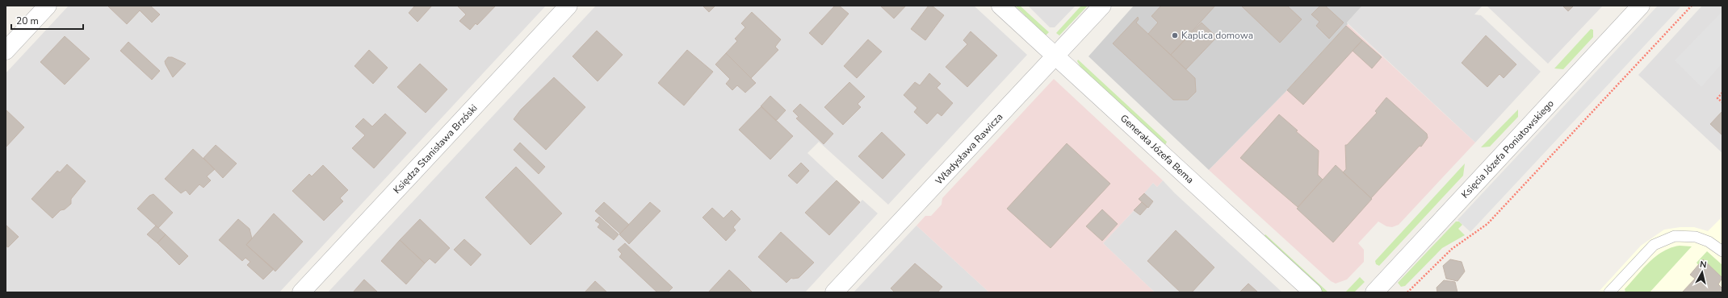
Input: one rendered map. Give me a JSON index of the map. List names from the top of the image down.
{
  "streets": {
    "street": [
      "Księdza Stanisława Brzóski",
      "Władysława Rawicza",
      "Generała Józefa Bema",
      "Księcia Józefa Poniatowskiego"
    ]
  },
  "crossings": [
    ["Władysława Rawicza", "Generała Józefa Bema"]
  ],
  "places": ["Kaplica domowa"],
  "scale_bar": "20 m",
  "north": "top"
}
